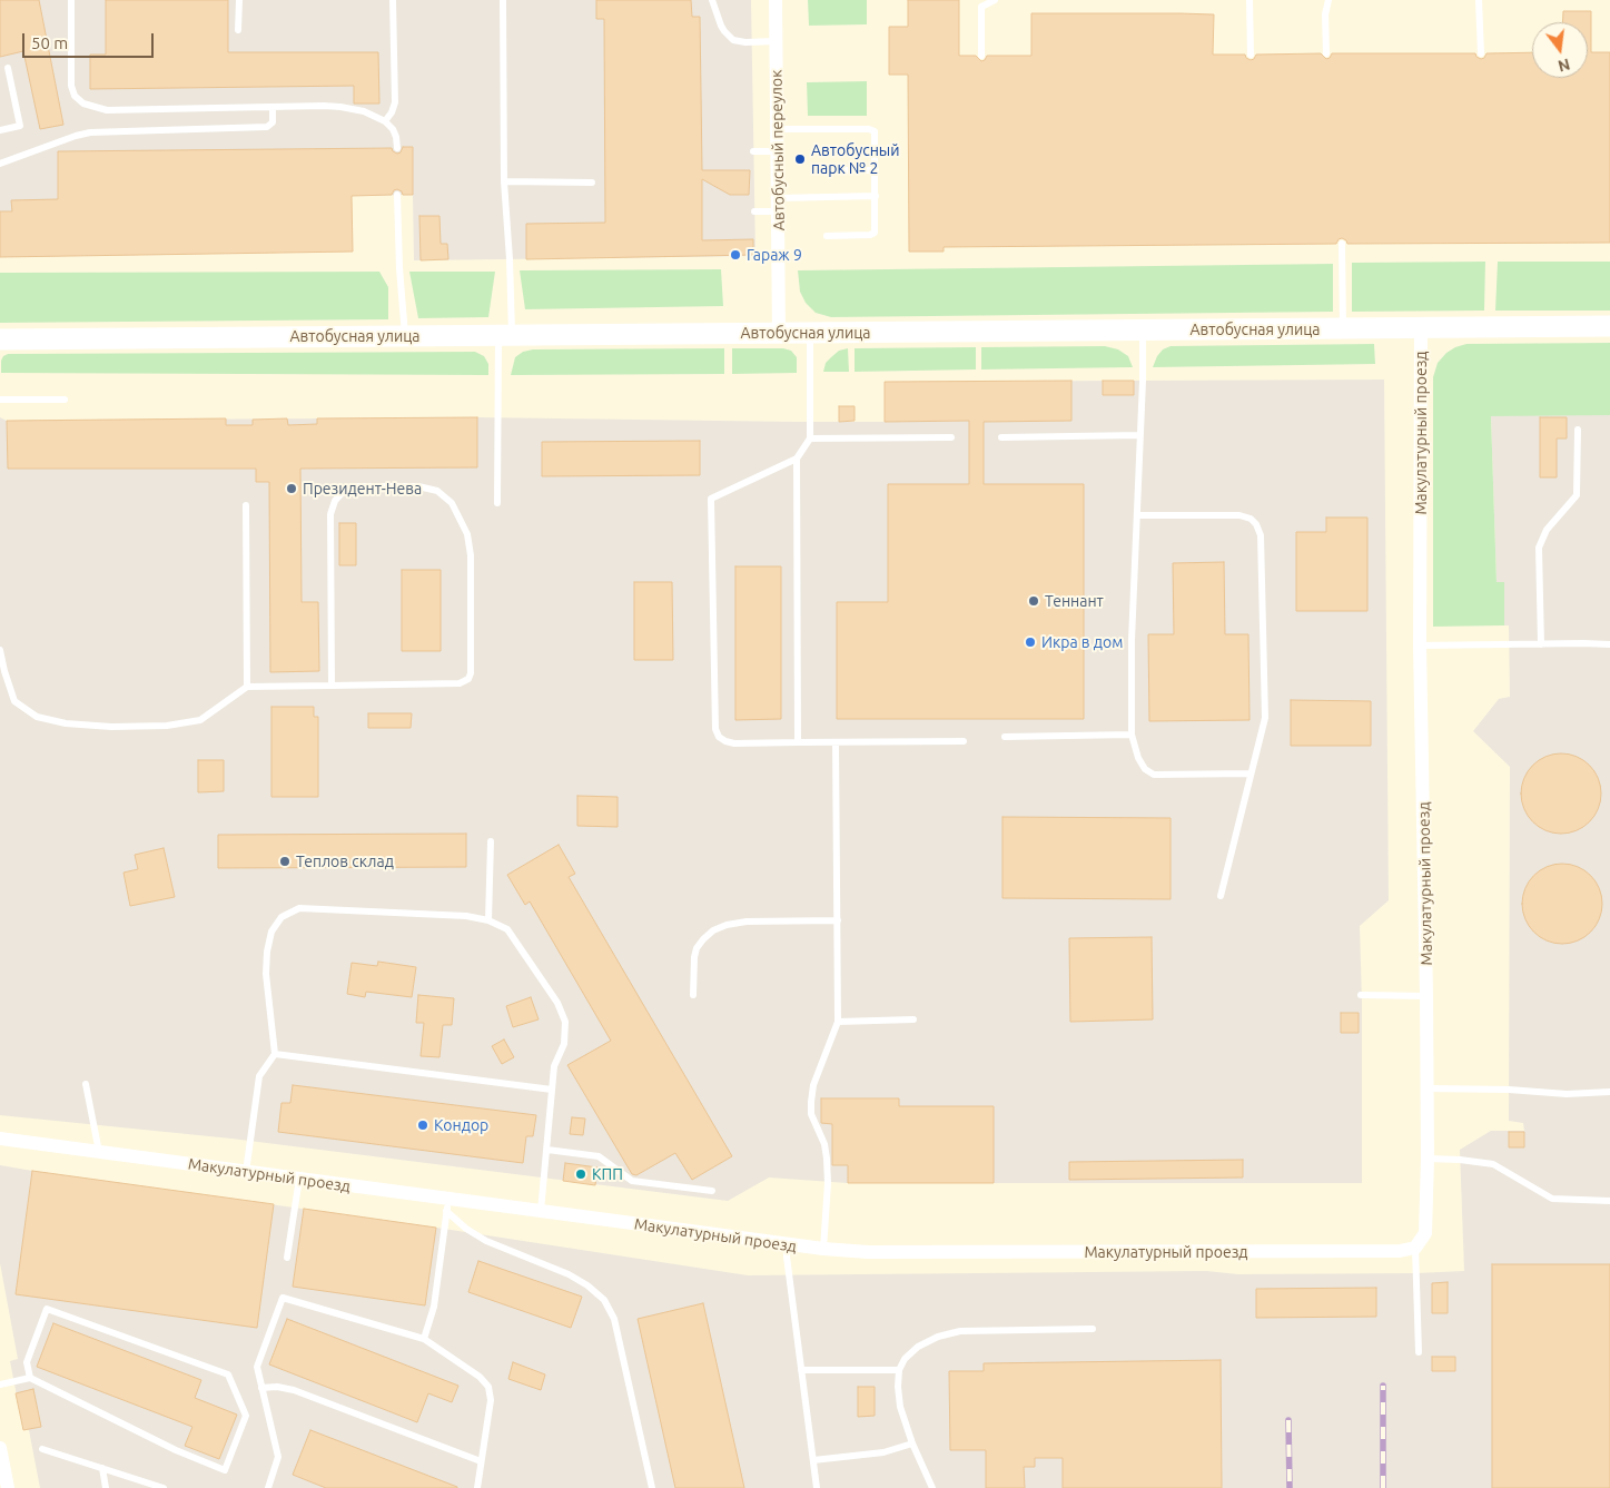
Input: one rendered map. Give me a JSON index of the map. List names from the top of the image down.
{
  "streets": {
    "street": ["Автобусный переулок", "Автобусная улица", "Макулатурный проезд"]
  },
  "crossings": [
    ["Автобусный переулок", "Автобусная улица"],
    ["Автобусная улица", "Макулатурный проезд"]
  ],
  "places": [
    "Автобусный парк № 2",
    "Гараж 9",
    "Президент-Нева",
    "Теннант",
    "Икра в дом",
    "Теплов склад",
    "Кондор",
    "КПП"
  ],
  "scale_bar": "50 m",
  "north": "bottom"
}
